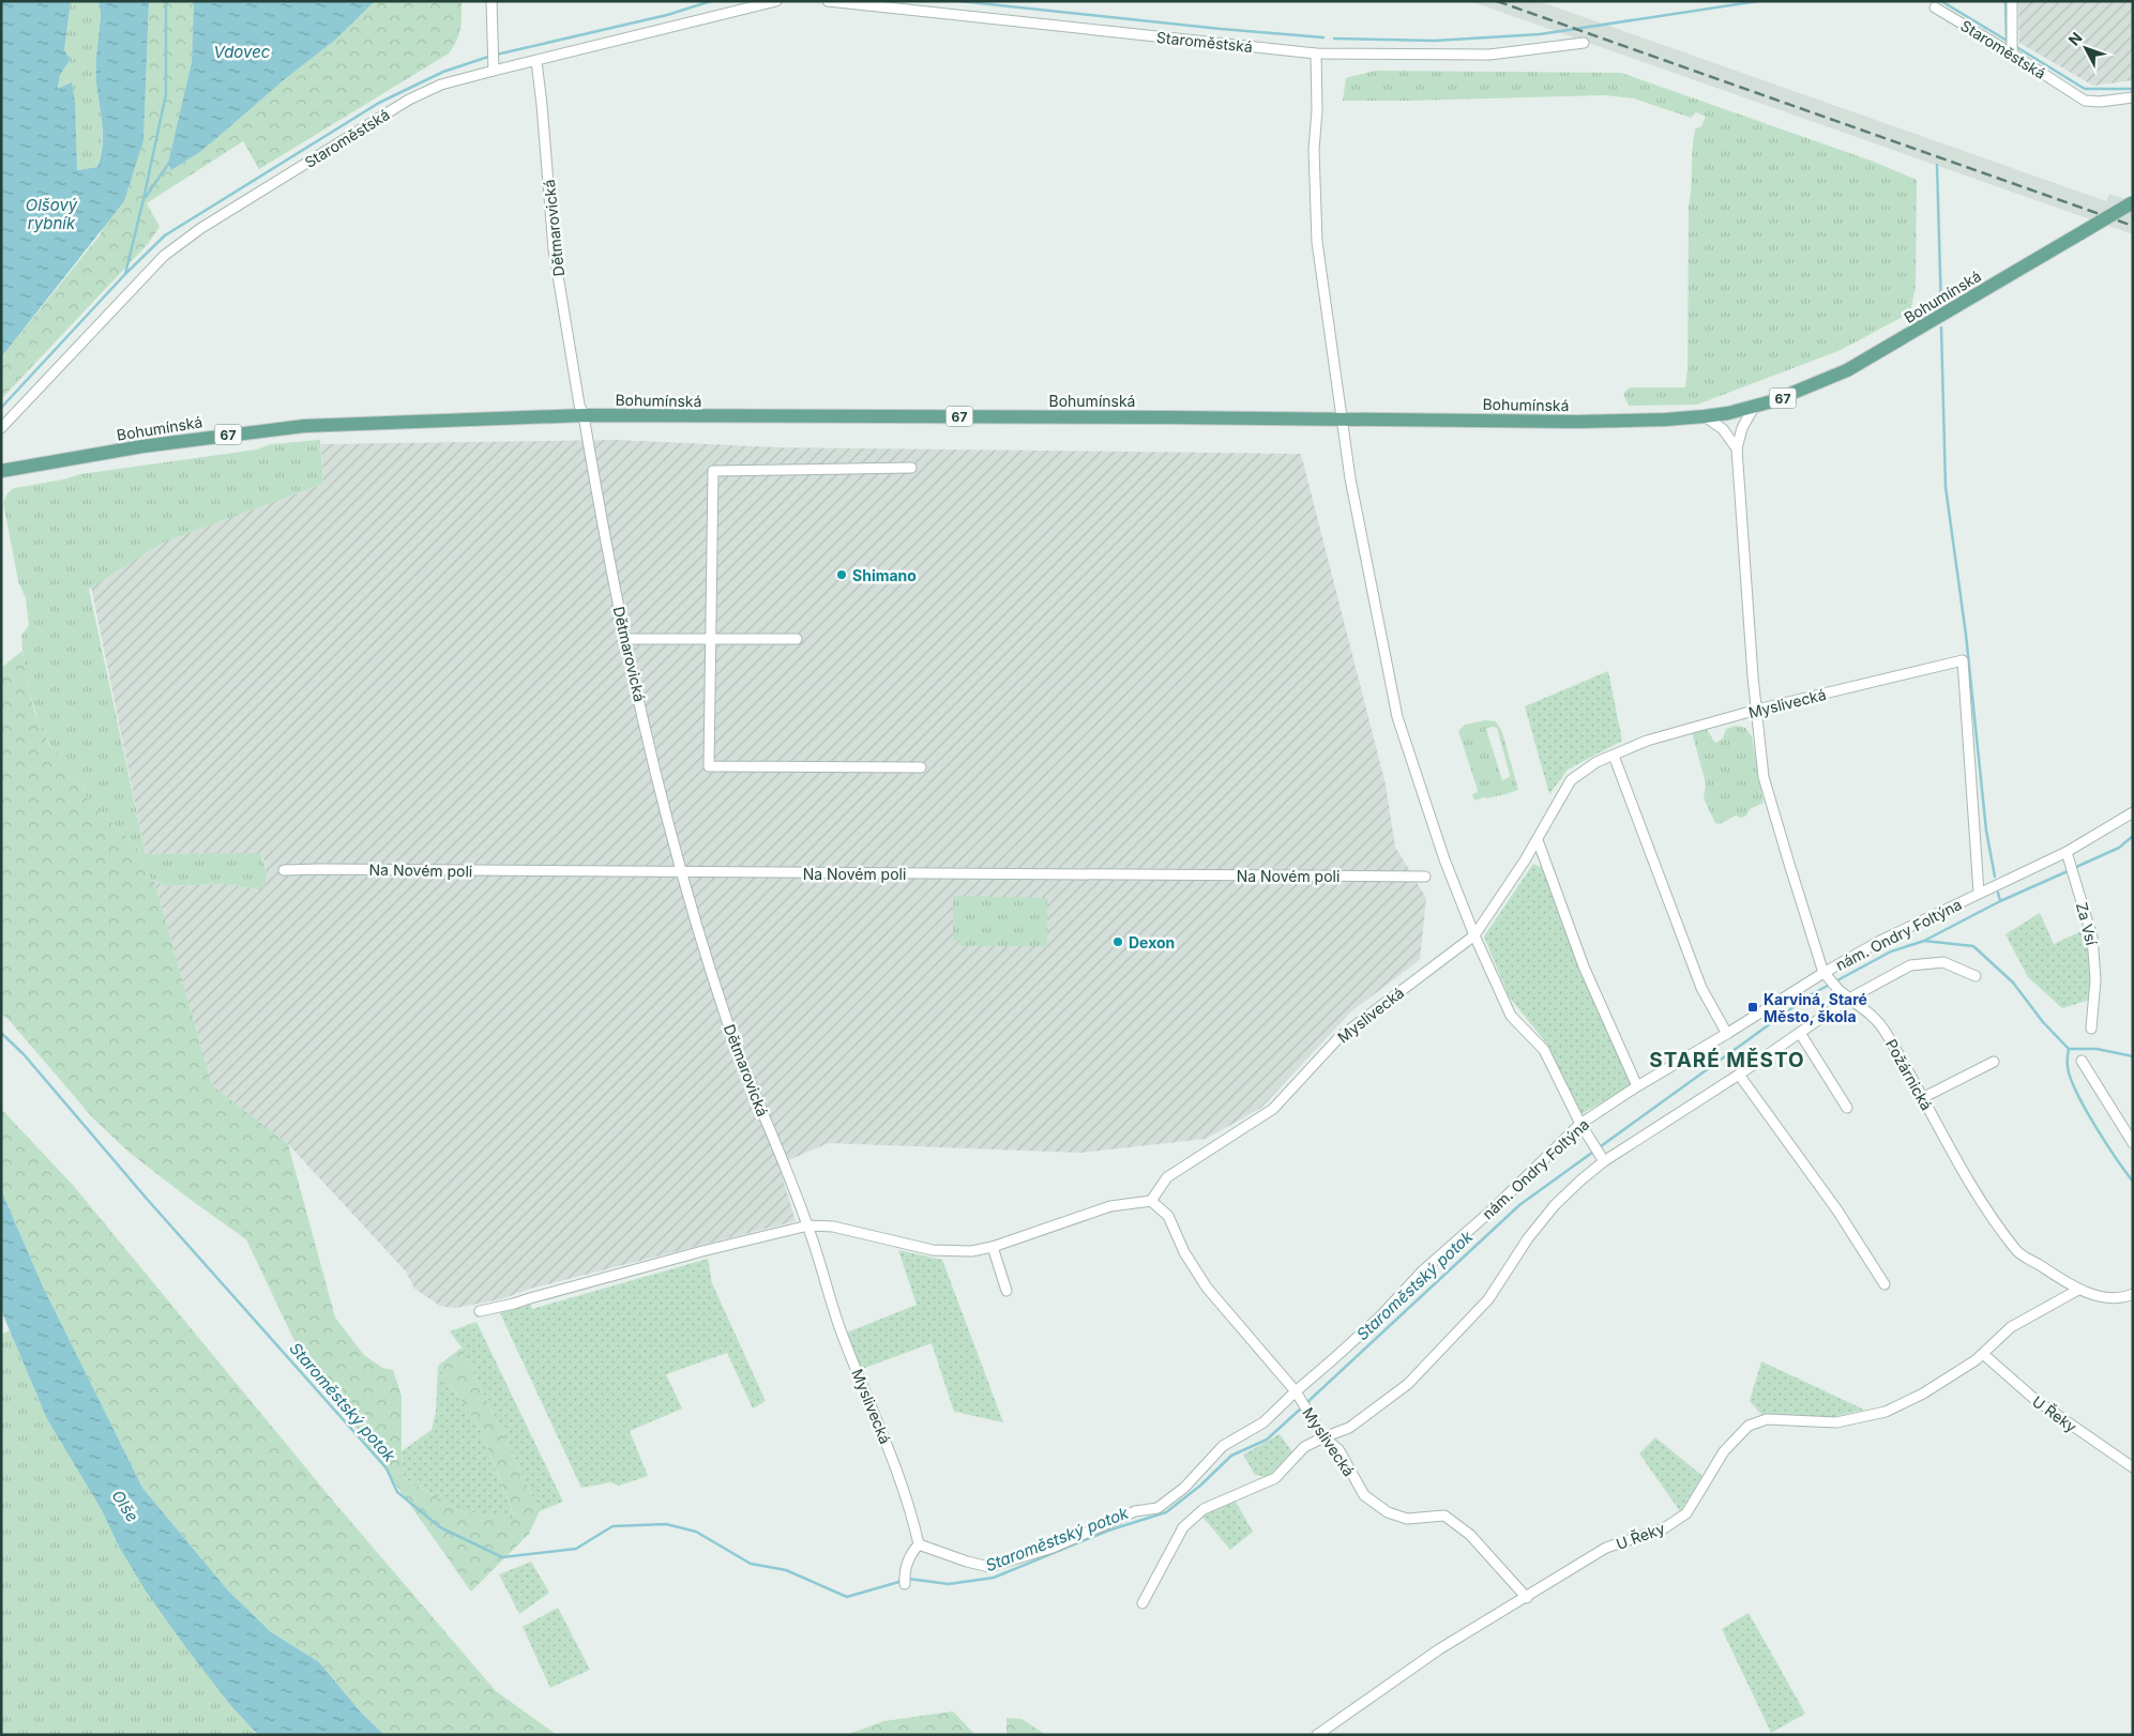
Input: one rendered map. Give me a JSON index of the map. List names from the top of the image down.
{
  "streets": {
    "main road": ["Bohumínská", "67"],
    "street": [
      "Staroměstská",
      "Dětmarovická",
      "Myslivecká",
      "Na Novém poli",
      "Za Vsí",
      "nám. Ondry Foltýna",
      "Požárnická",
      "U Řeky"
    ]
  },
  "crossings": [
    ["Staroměstská", "Dětmarovická"],
    ["Dětmarovická", "Bohumínská"],
    ["Dětmarovická", "Myslivecká"],
    ["Dětmarovická", "Na Novém poli"],
    ["Myslivecká", "nám. Ondry Foltýna"],
    ["Myslivecká", "U Řeky"],
    ["Za Vsí", "nám. Ondry Foltýna"],
    ["nám. Ondry Foltýna", "Požárnická"],
    ["Požárnická", "U Řeky"]
  ],
  "districts": ["STARÉ MĚSTO"],
  "water": [
    "Vdovec",
    "Olšový rybník",
    "Staroměstský potok",
    "Olše"
  ],
  "places": {
    "other": ["Shimano", "Dexon"],
    "transit": ["Karviná, Staré Město, škola"]
  },
  "north": "top left"
}
